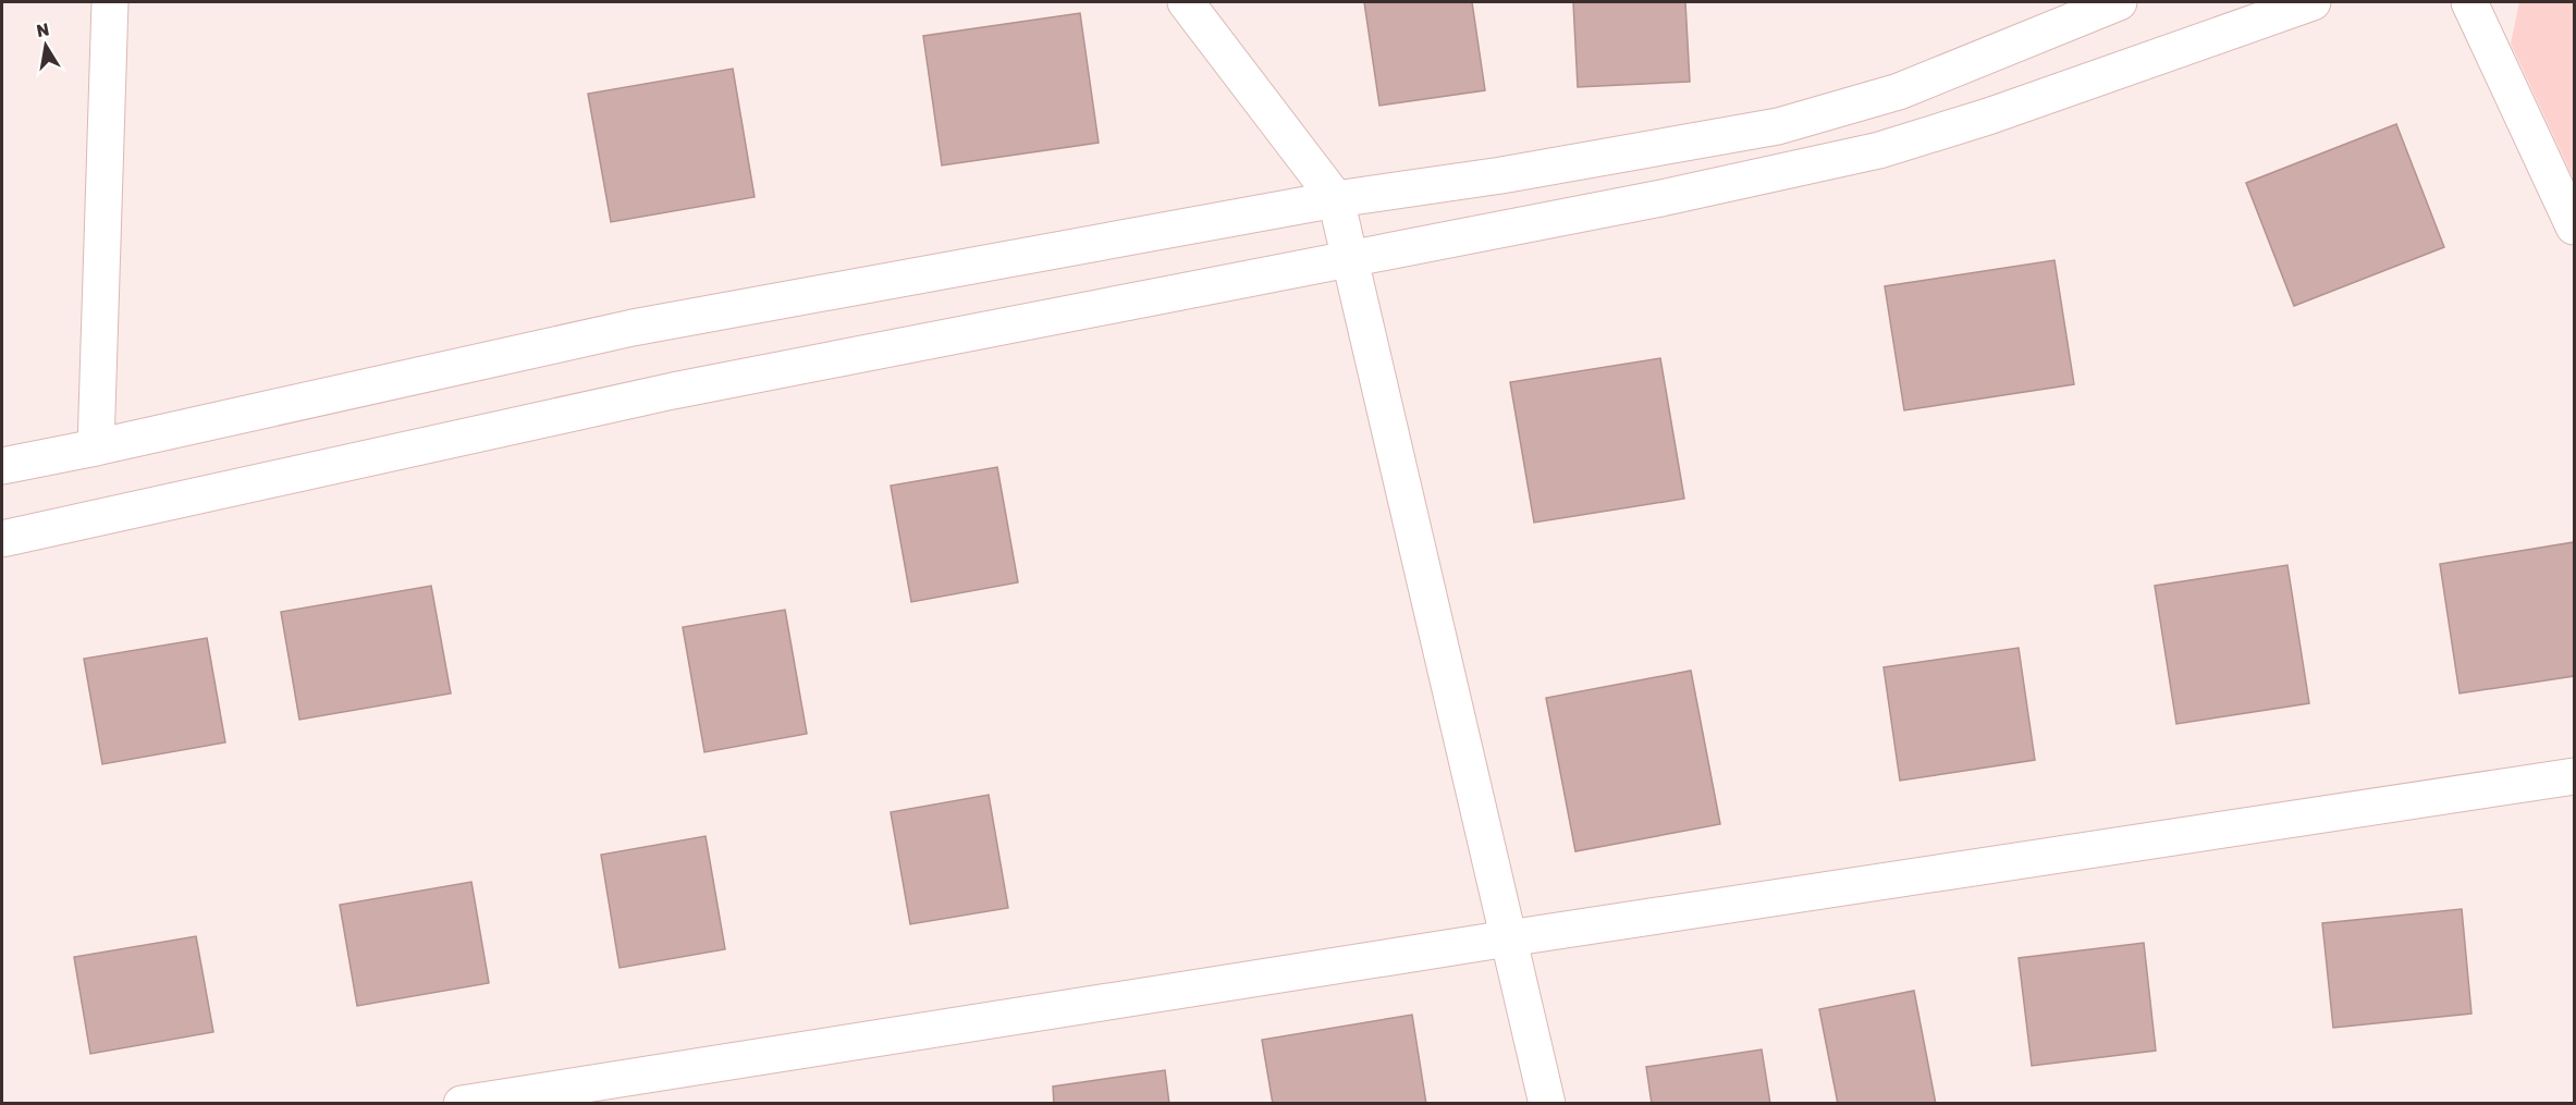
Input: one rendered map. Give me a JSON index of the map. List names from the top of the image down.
{
  "north": "top"
}
